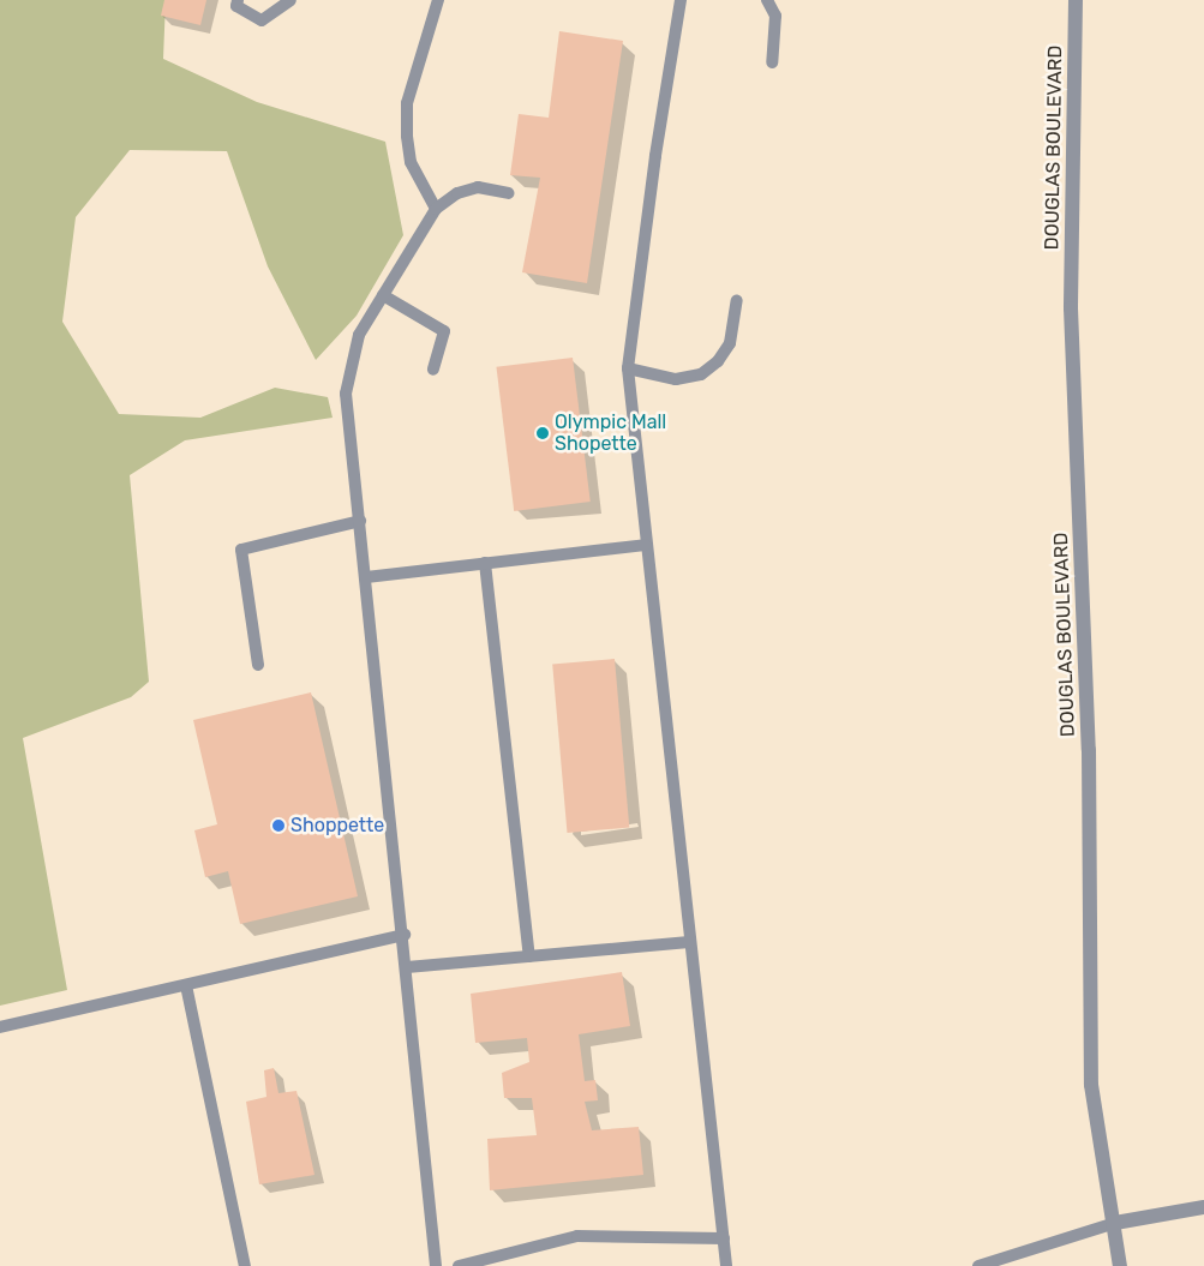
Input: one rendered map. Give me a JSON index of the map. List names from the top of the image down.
{
  "streets": {
    "street": ["DOUGLAS BOULEVARD"]
  },
  "places": ["Olympic Mall Shopette", "Shoppette"]
}
